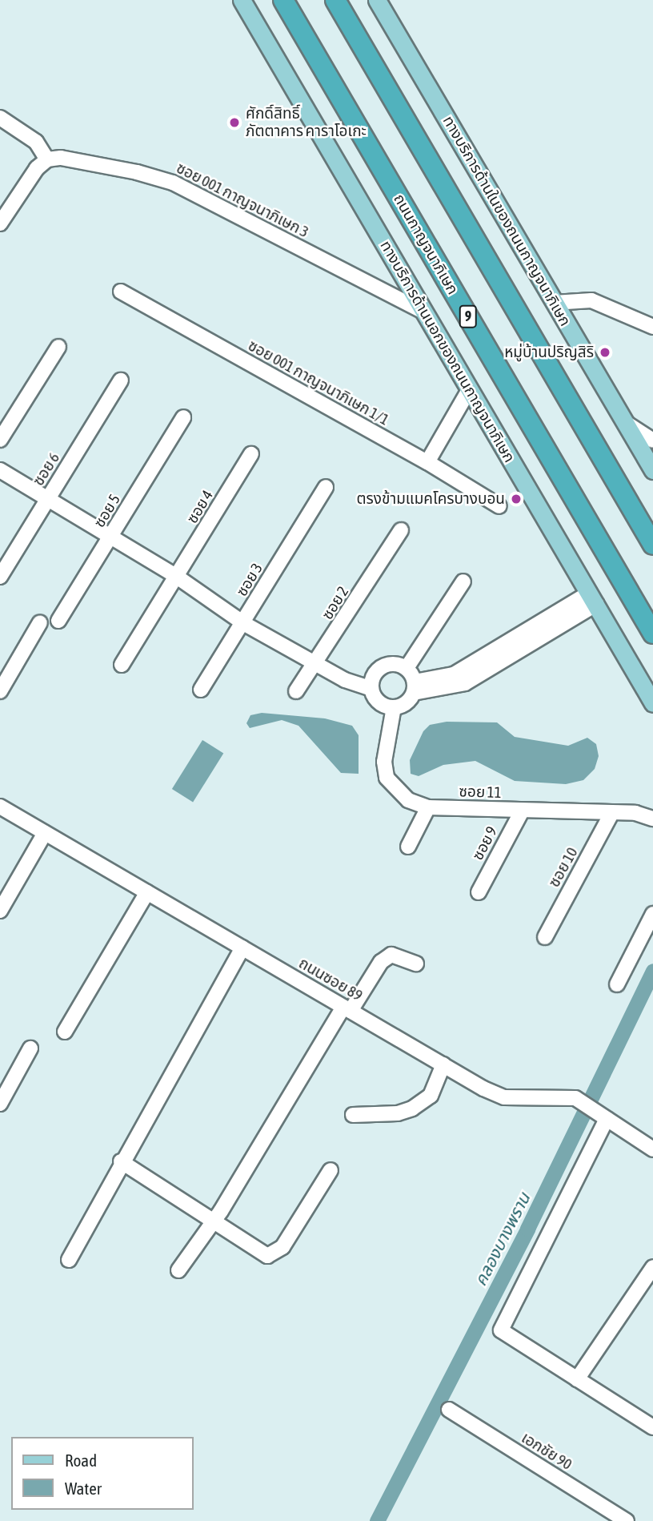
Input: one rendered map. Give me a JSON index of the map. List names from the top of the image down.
{
  "streets": {
    "highway": ["ถนนกาญจนาภิเษก", "9"],
    "main road": ["ทางบริการด้านในของถนนกาญจนาภิเษก", "ทางบริการด้านนอกของถนนกาญจนาภิเษก"],
    "street": [
      "ซอย 001 กาญจนาภิเษก 3",
      "ซอย 001 กาญจนาภิเษก 1/1",
      "ซอย 6",
      "ซอย 4",
      "ซอย 5",
      "ซอย 3",
      "ซอย 2",
      "ซอย 11",
      "ซอย 9",
      "ซอย 10",
      "ถนนซอย 89",
      "เอกชัย 90"
    ]
  },
  "crossings": [
    ["ซอย 001 กาญจนาภิเษก 3", "ทางบริการด้านนอกของถนนกาญจนาภิเษก"],
    ["ซอย 11", "ซอย 9"],
    ["ซอย 11", "ซอย 10"]
  ],
  "water": ["คลองบางพราน"],
  "places": ["ศักดิ์สิทธิ์ ภัตตาคาร คาราโอเกะ", "หมู่บ้านปริญสิริ", "ตรงข้ามแมคโครบางบอน"],
  "legend": ["Road", "Water"]
}
